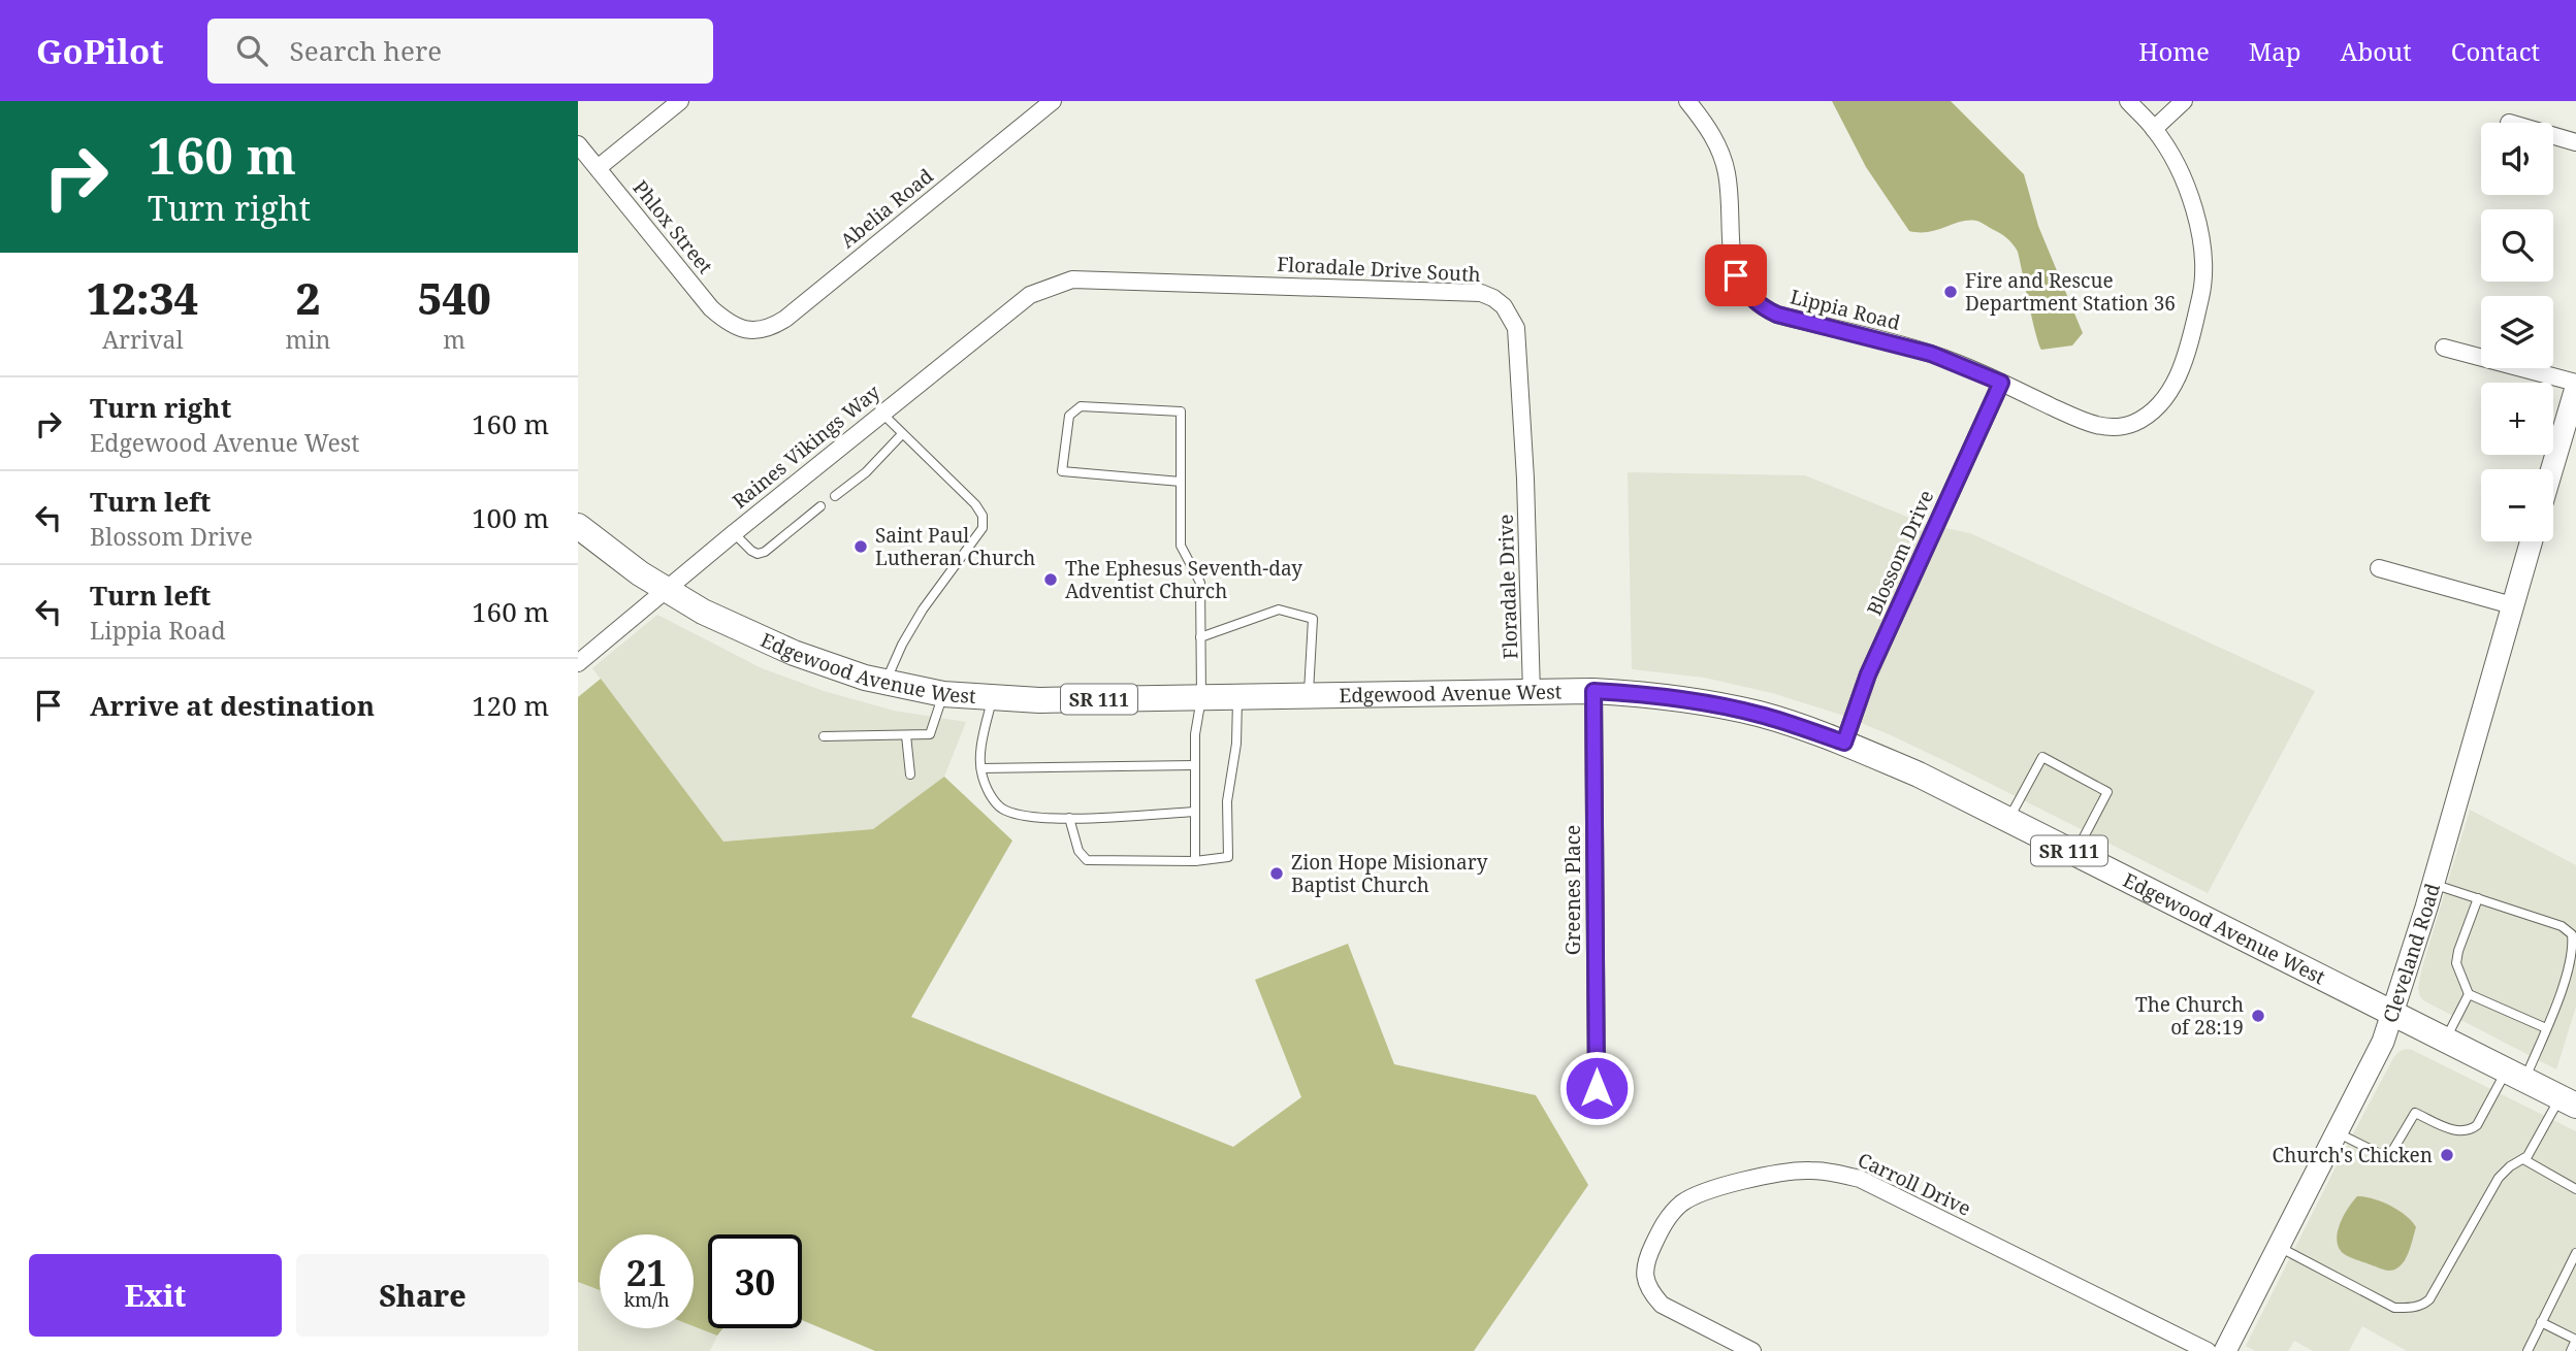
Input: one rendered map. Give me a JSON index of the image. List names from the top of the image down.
{
  "streets": {
    "main road": ["Edgewood Avenue West", "SR 111"],
    "street": [
      "Abelia Road",
      "Phlox Street",
      "Floradale Drive South",
      "Lippia Road",
      "Raines Vikings Way",
      "Blossom Drive",
      "Floradale Drive",
      "Greenes Place",
      "Cleveland Road",
      "Carroll Drive"
    ]
  },
  "crossings": [
    ["Abelia Road", "Phlox Street"],
    ["Floradale Drive South", "Raines Vikings Way"],
    ["Floradale Drive South", "Floradale Drive"],
    ["Lippia Road", "Blossom Drive"],
    ["Raines Vikings Way", "Edgewood Avenue West"],
    ["Blossom Drive", "Edgewood Avenue West"],
    ["Floradale Drive", "Edgewood Avenue West"],
    ["Edgewood Avenue West", "Greenes Place"],
    ["Edgewood Avenue West", "Cleveland Road"]
  ],
  "places": [
    "Fire and Rescue Department Station 36",
    "Saint Paul Lutheran Church",
    "The Ephesus Seventh-day Adventist Church",
    "Zion Hope Misionary Baptist Church",
    "The Church of 28:19",
    "Church's Chicken"
  ],
  "page": {
    "header": "GoPilot",
    "search": "Search here",
    "nav": [
      "Home",
      "Map",
      "About",
      "Contact"
    ],
    "turn": ["160 m", "Turn right"],
    "map_buttons": ["+", "−"],
    "eta": [
      "12:34",
      "Arrival",
      "2",
      "min",
      "540",
      "m"
    ],
    "list": [
      {
        "name": "Turn right",
        "note": "Edgewood Avenue West",
        "value": "160 m"
      },
      {
        "name": "Turn left",
        "note": "Blossom Drive",
        "value": "100 m"
      },
      {
        "name": "Turn left",
        "note": "Lippia Road",
        "value": "160 m"
      },
      {
        "name": "Arrive at destination",
        "value": "120 m"
      }
    ],
    "speed": "21 km/h",
    "limit": "30",
    "buttons": ["Exit", "Share"]
  }
}
